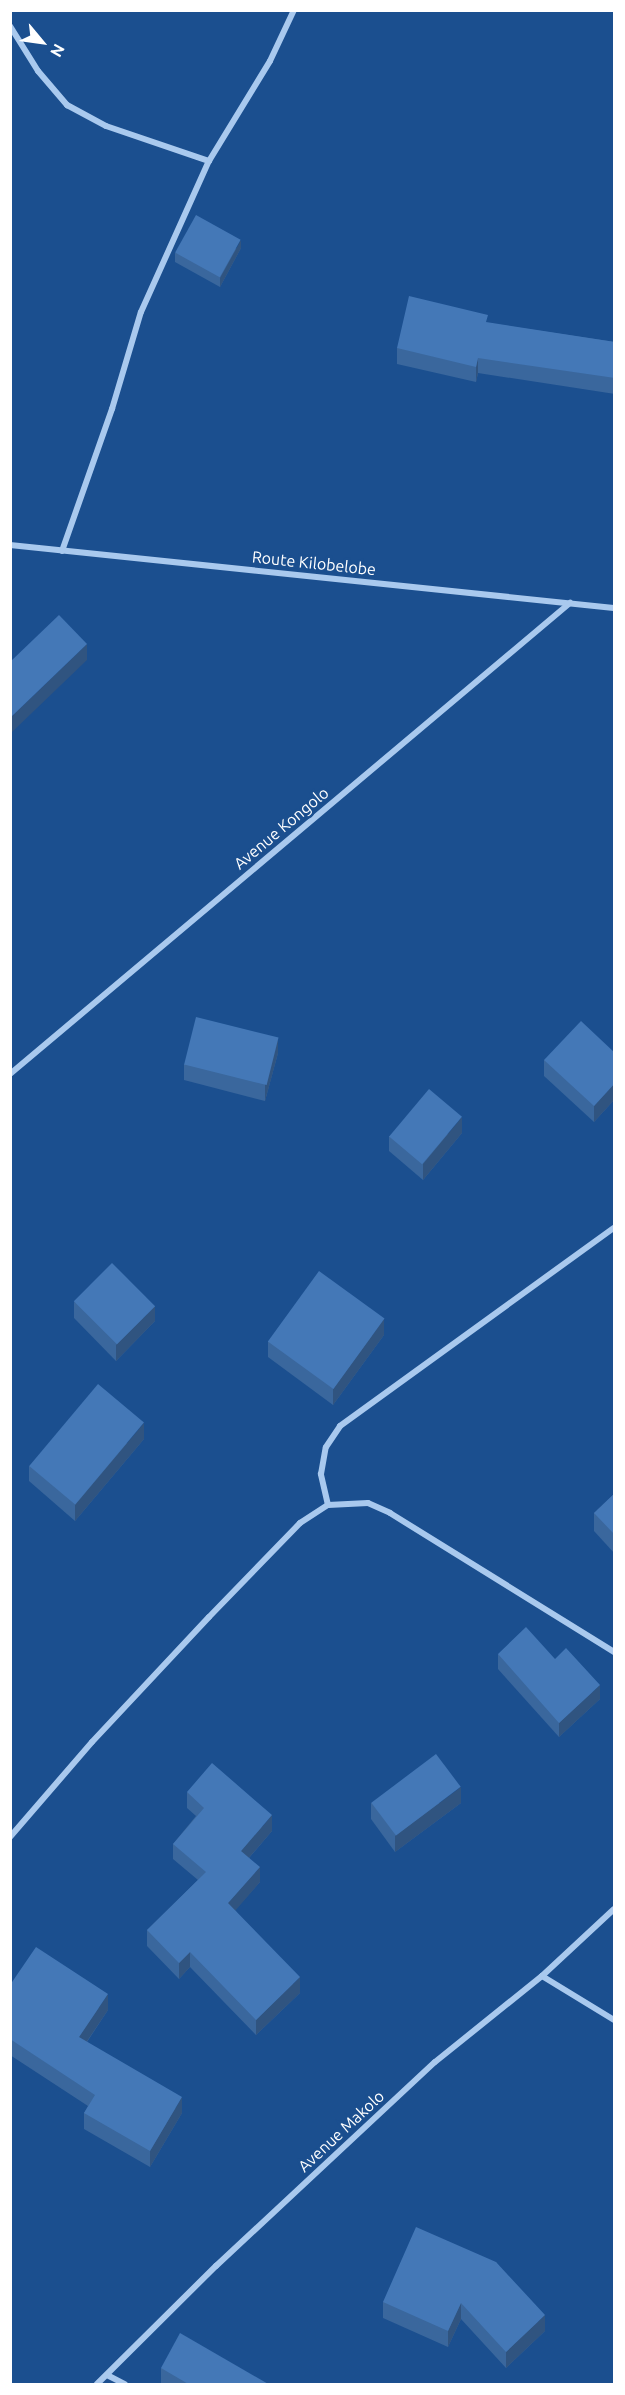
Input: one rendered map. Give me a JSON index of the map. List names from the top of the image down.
{
  "streets": {
    "street": ["Route Kilobelobe", "Avenue Kongolo", "Avenue Makolo"]
  },
  "crossings": [
    ["Route Kilobelobe", "Avenue Kongolo"]
  ],
  "north": "bottom right"
}
